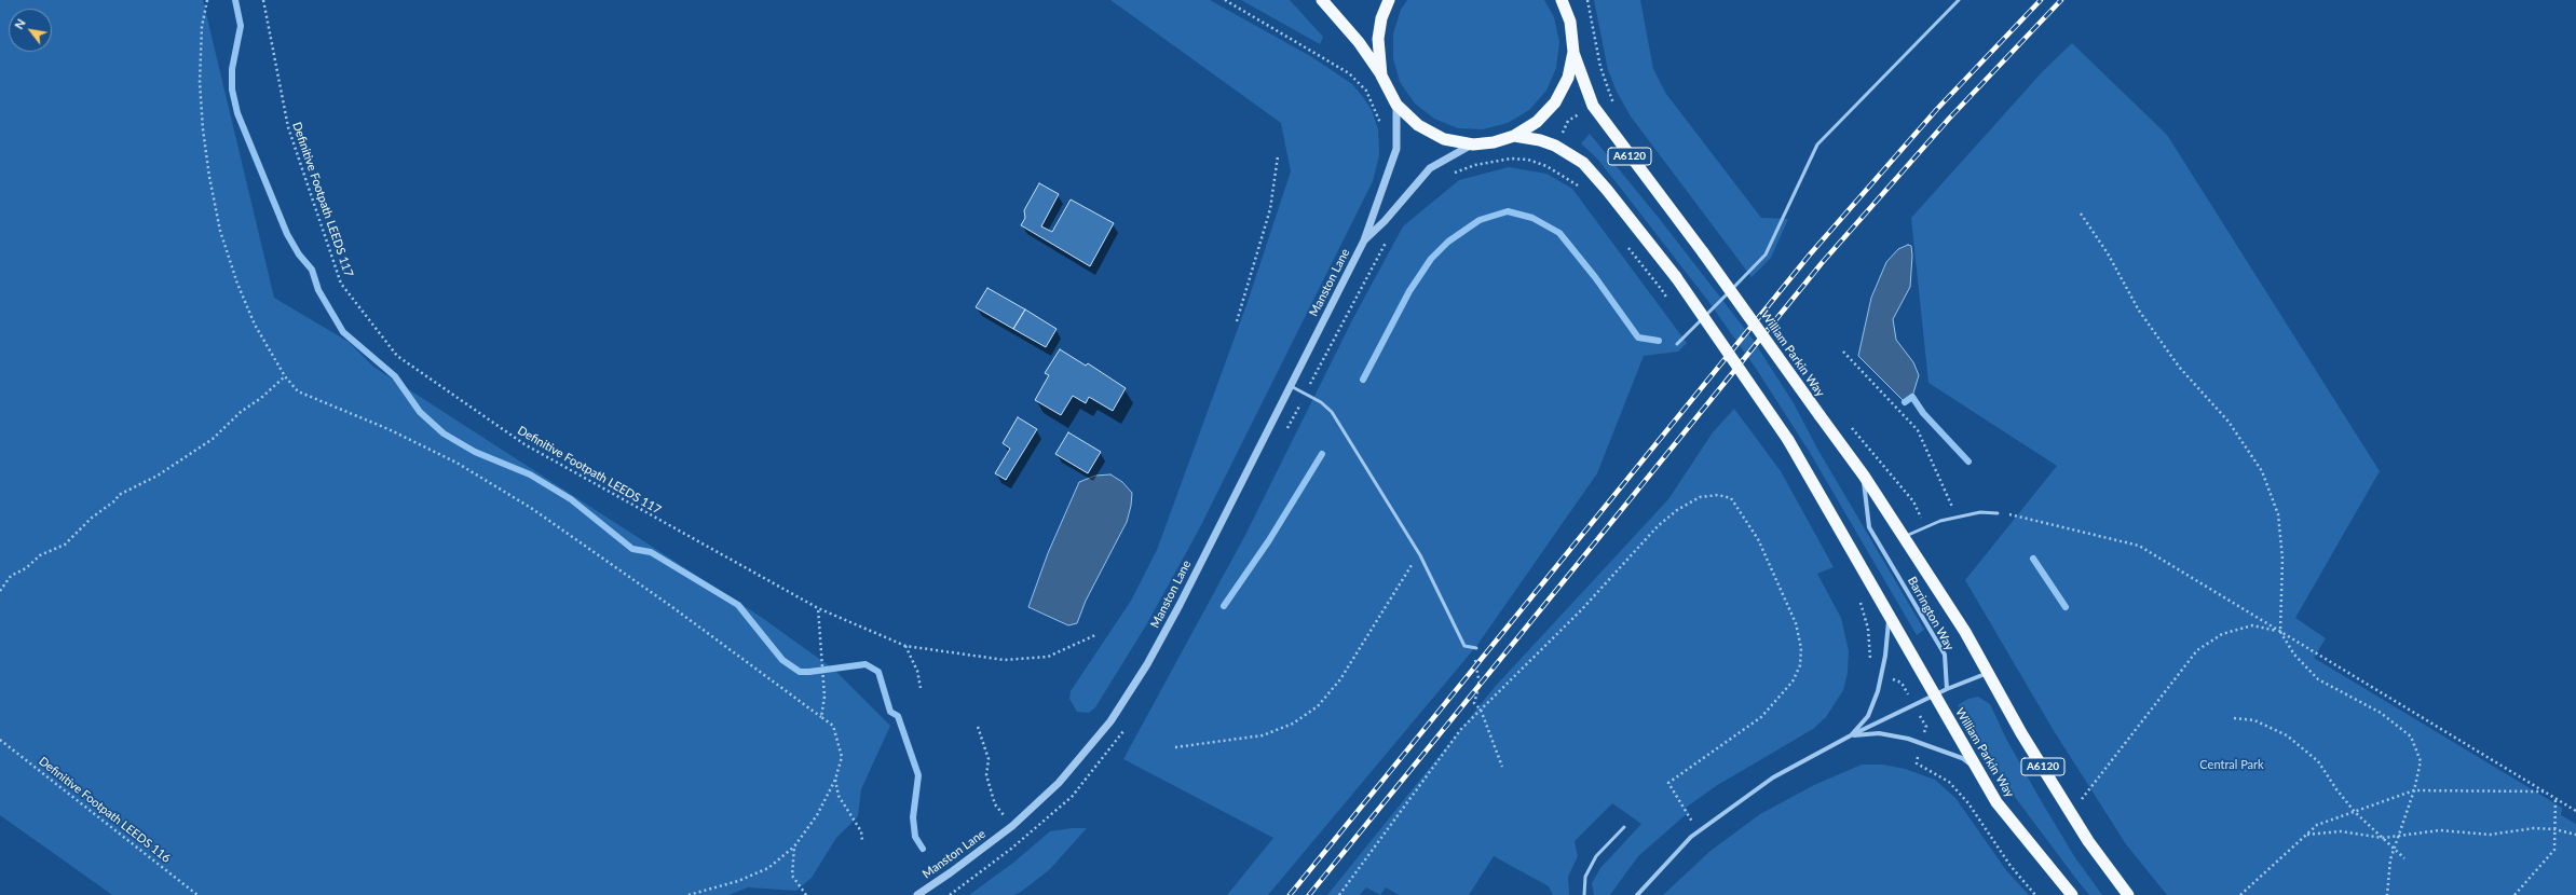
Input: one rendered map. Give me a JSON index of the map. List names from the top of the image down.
{
  "streets": {
    "highway": ["A6120", "William Parkin Way"],
    "street": ["Manston Lane", "Barrington Way"],
    "path": ["Definitive Footpath LEEDS 117", "Definitive Footpath LEEDS 116"]
  },
  "crossings": [
    ["William Parkin Way", "Barrington Way"]
  ],
  "parks": ["Central Park"],
  "north": "top left"
}
